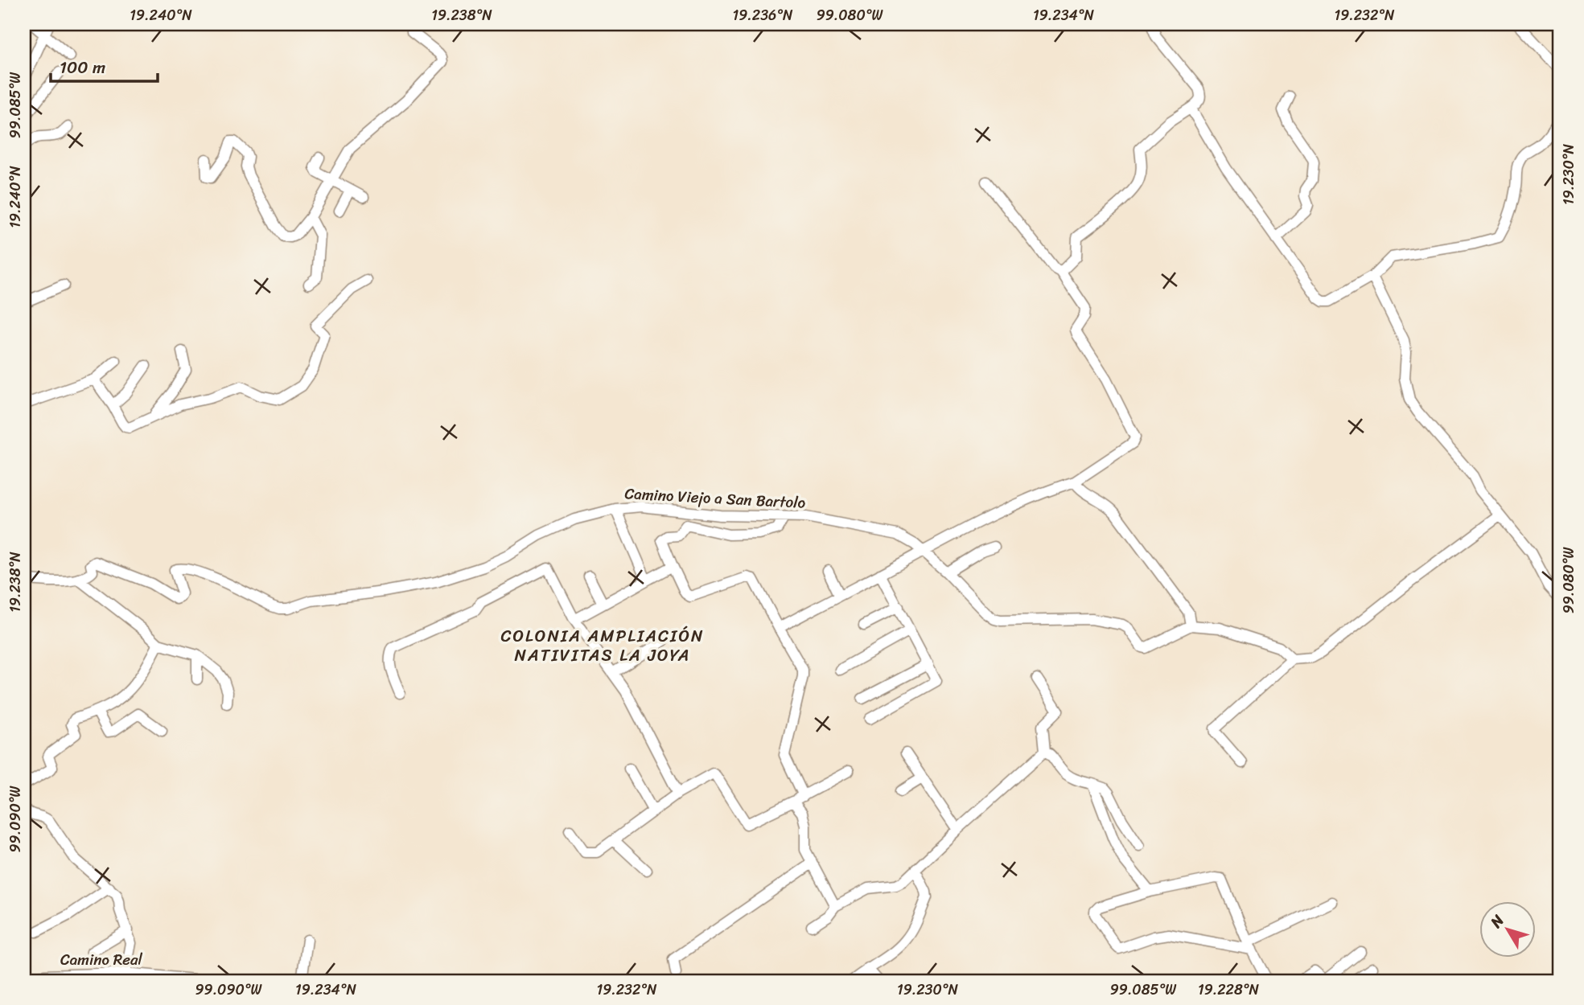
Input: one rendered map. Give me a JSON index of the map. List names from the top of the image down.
{
  "streets": {
    "street": ["Camino Viejo a San Bartolo", "Camino Real"]
  },
  "districts": ["COLONIA AMPLIACIÓN NATIVITAS LA JOYA"],
  "scale_bar": "100 m",
  "north": "top left",
  "coordinates": [
    "19.240°N",
    "19.238°N",
    "19.236°N",
    "99.080°W",
    "19.234°N",
    "19.232°N",
    "99.085°W",
    "19.230°N",
    "99.090°W",
    "19.228°N"
  ]
}
